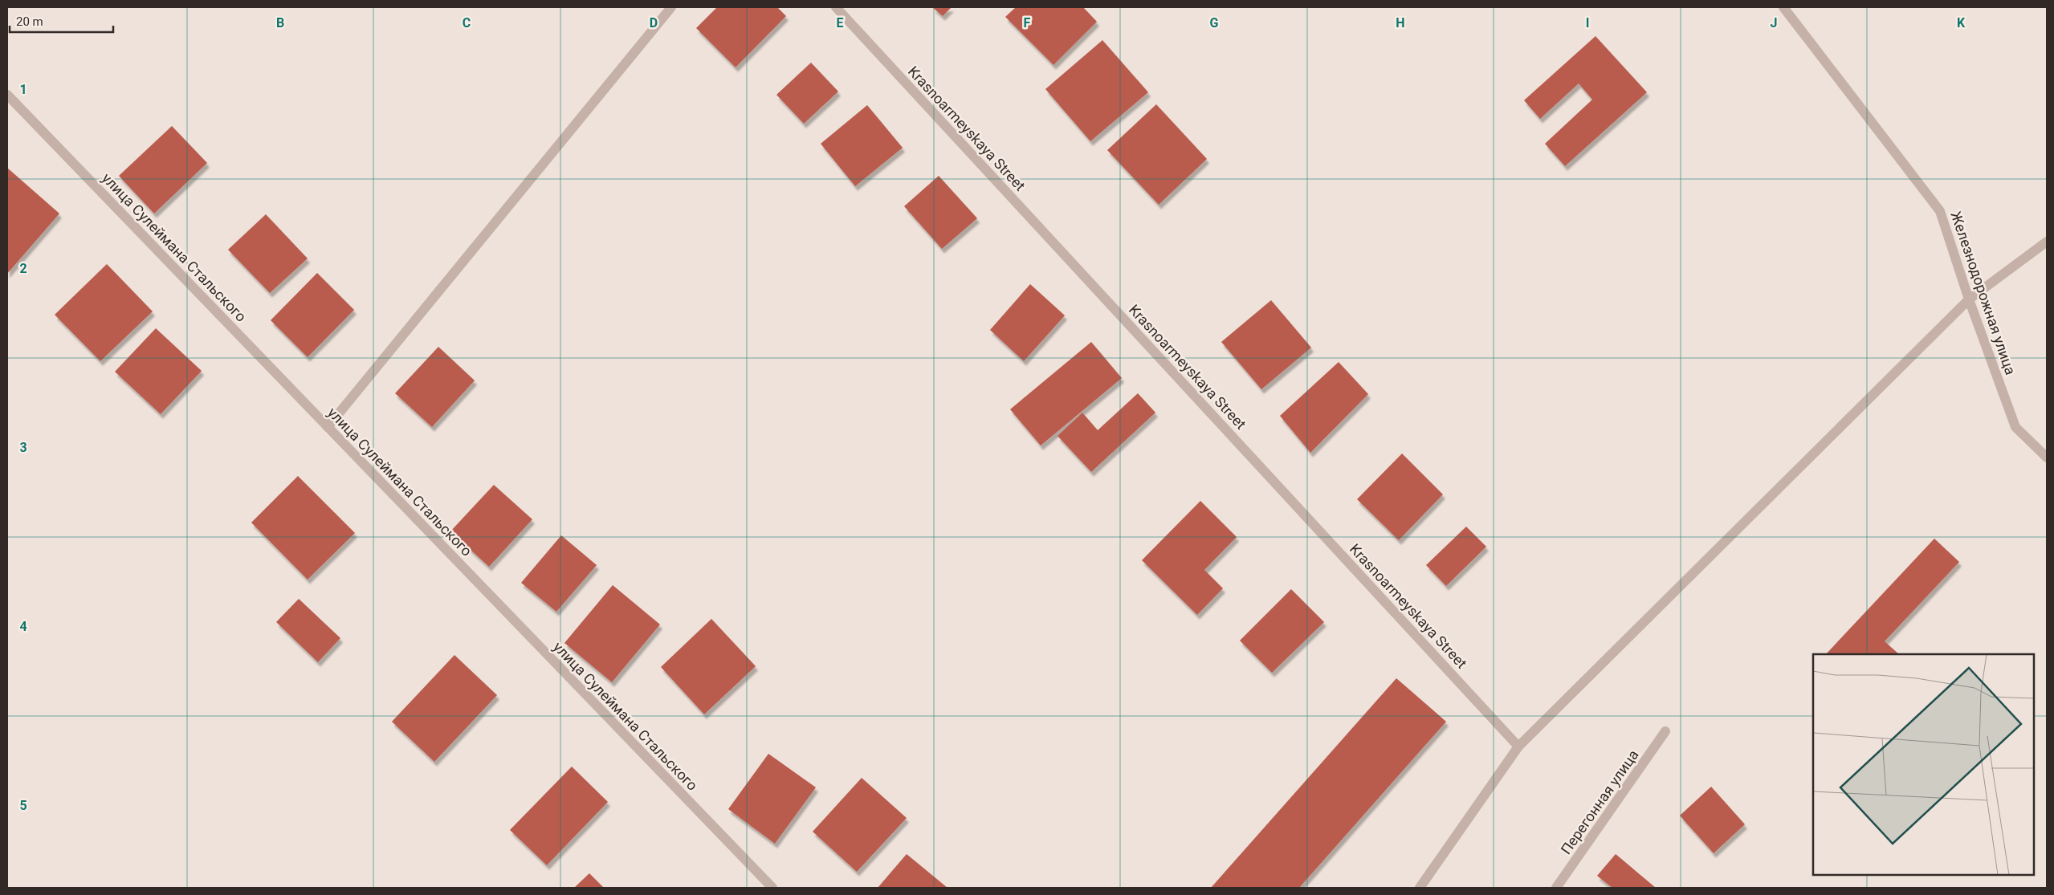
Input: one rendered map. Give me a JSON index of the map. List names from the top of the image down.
{
  "streets": {
    "street": [
      "Krasnoarmeyskaya Street",
      "улица Сулеймана Стальского",
      "Железнодорожная улица",
      "Перегонная улица"
    ]
  },
  "scale_bar": "20 m",
  "grid": {
    "columns": [
      "B",
      "C",
      "D",
      "E",
      "F",
      "G",
      "H",
      "I",
      "J",
      "K"
    ],
    "rows": [
      "1",
      "2",
      "3",
      "4",
      "5"
    ]
  }
}
